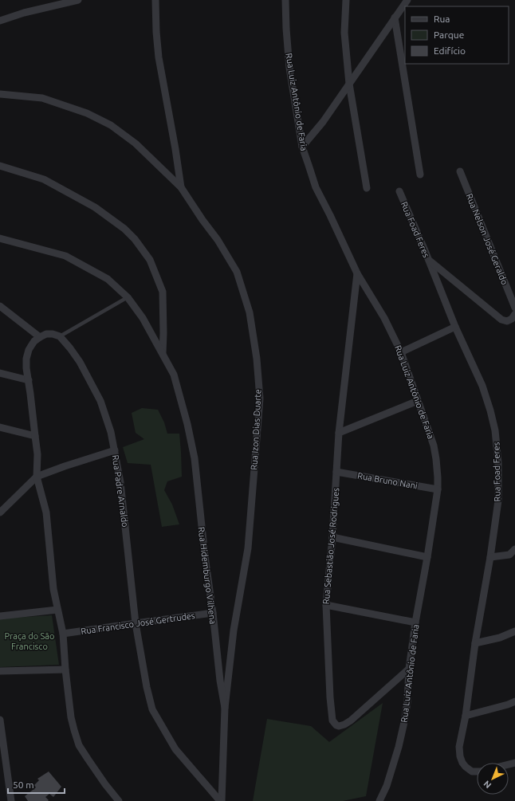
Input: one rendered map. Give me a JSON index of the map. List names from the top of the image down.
{
  "streets": {
    "street": [
      "Rua Luiz Antônio de Faria",
      "Rua Foad Feres",
      "Rua Nelson José Geraldo",
      "Rua Izon Dias Duarte",
      "Rua Bruno Nani",
      "Rua Padre Arnaldo",
      "Rua Sebastião José Rodrigues",
      "Rua Hidemburgo Vilhena",
      "Rua Francisco José Gertrudes"
    ]
  },
  "crossings": [
    ["Rua Luiz Antônio de Faria", "Rua Bruno Nani"],
    ["Rua Luiz Antônio de Faria", "Rua Sebastião José Rodrigues"],
    ["Rua Izon Dias Duarte", "Rua Hidemburgo Vilhena"],
    ["Rua Bruno Nani", "Rua Sebastião José Rodrigues"],
    ["Rua Padre Arnaldo", "Rua Hidemburgo Vilhena"],
    ["Rua Padre Arnaldo", "Rua Francisco José Gertrudes"],
    ["Rua Hidemburgo Vilhena", "Rua Francisco José Gertrudes"]
  ],
  "parks": ["Praça do São Francisco"],
  "legend": ["Rua", "Parque", "Edifício"],
  "scale_bar": "50 m",
  "north": "bottom left"
}
